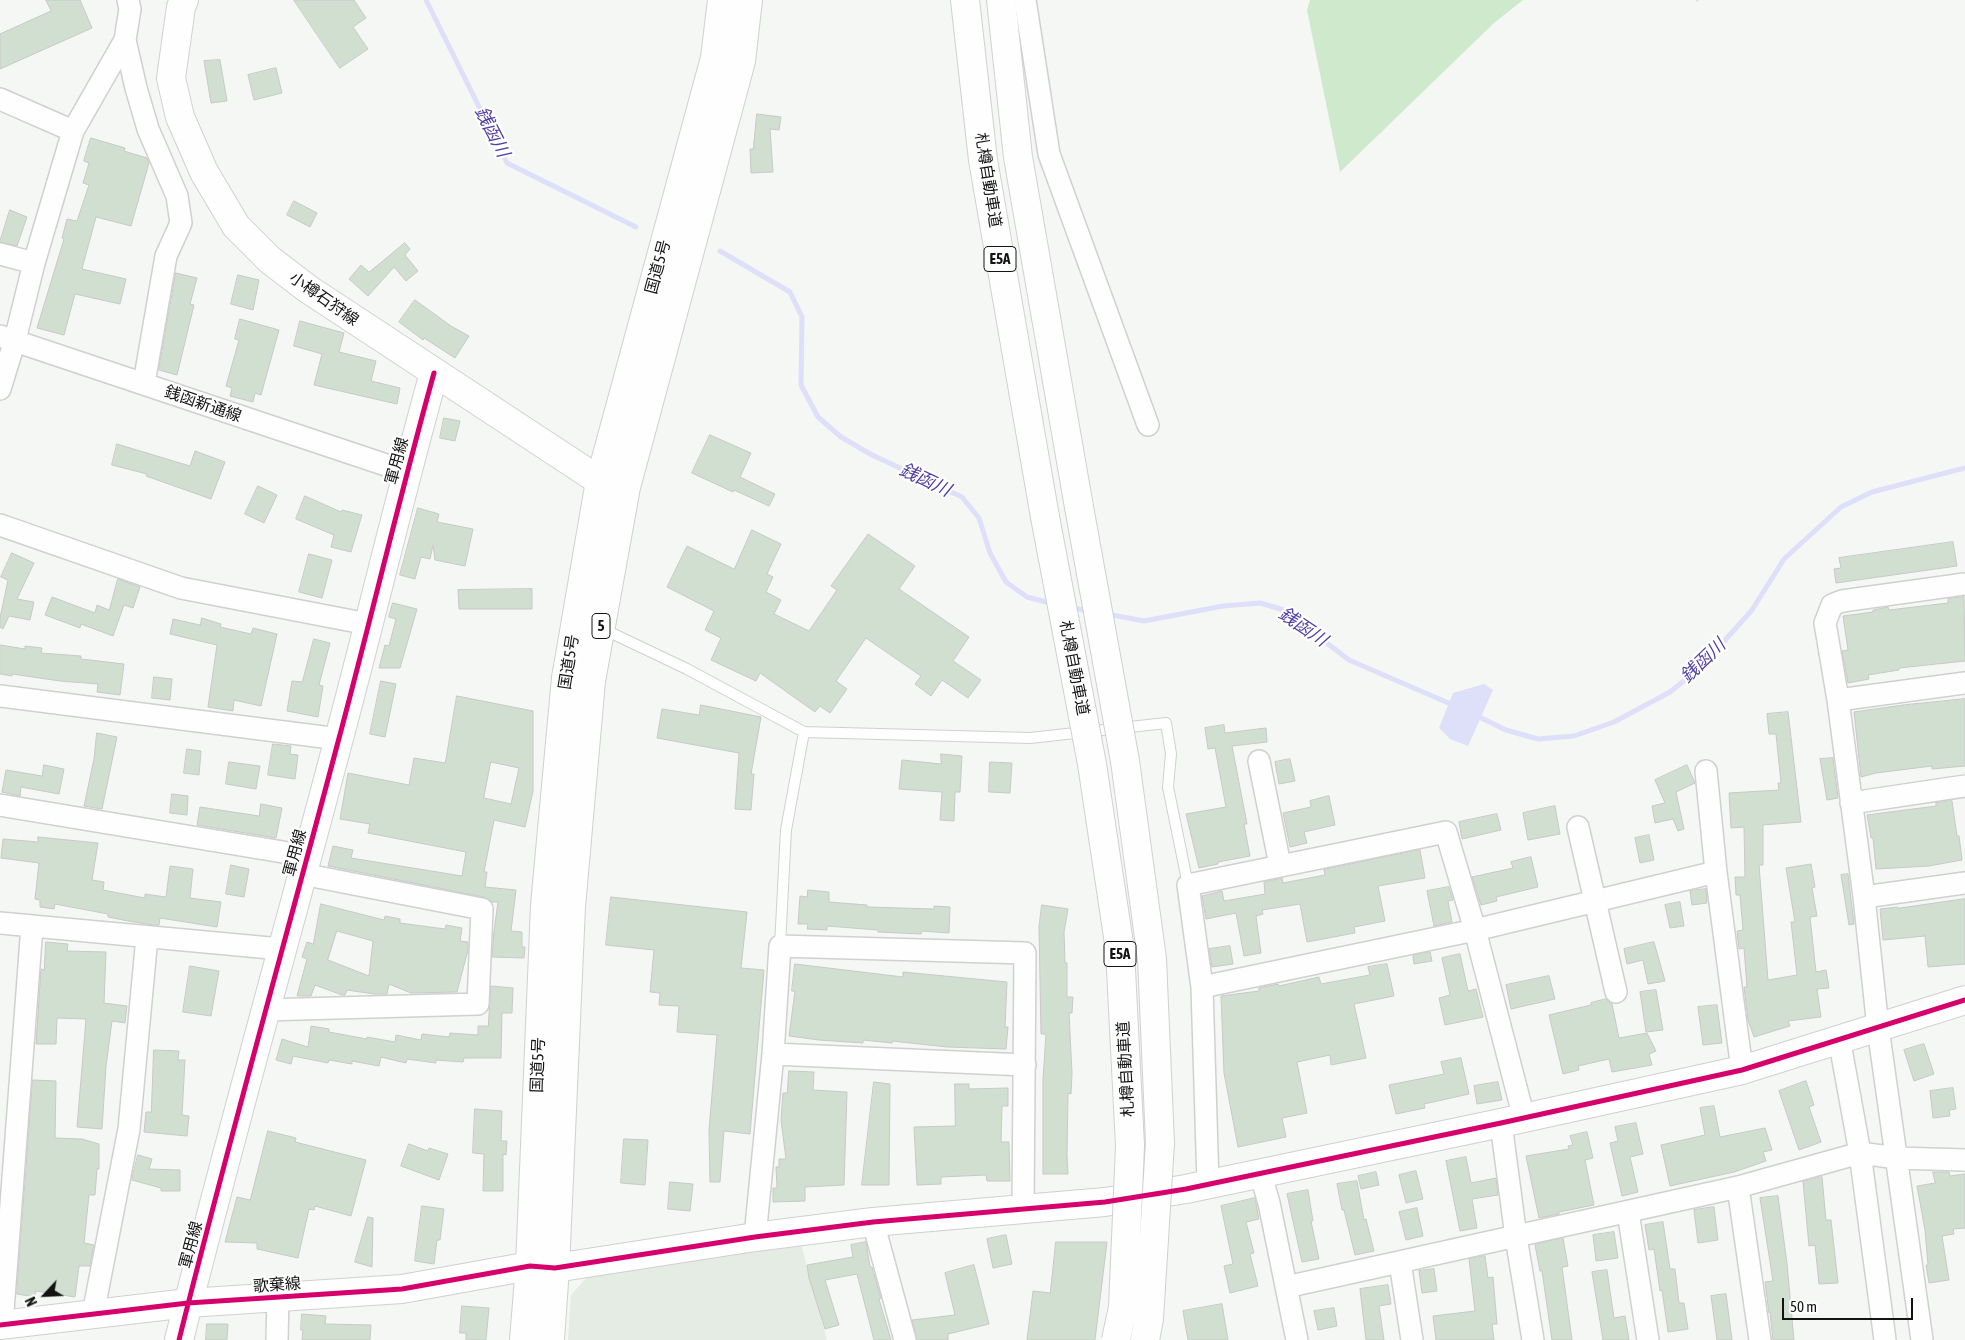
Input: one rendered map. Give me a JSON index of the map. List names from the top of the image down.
{
  "streets": {
    "main road": [
      "札樽自動車道",
      "E5A",
      "国道5号",
      "小樽石狩線",
      "軍用線",
      "5",
      "歌棄線"
    ],
    "street": ["銭函新通線"]
  },
  "crossings": [
    ["国道5号", "小樽石狩線"],
    ["国道5号", "歌棄線"],
    ["小樽石狩線", "軍用線"],
    ["銭函新通線", "軍用線"],
    ["軍用線", "歌棄線"]
  ],
  "water": ["銭函川"],
  "scale_bar": "50 m",
  "north": "bottom left"
}
